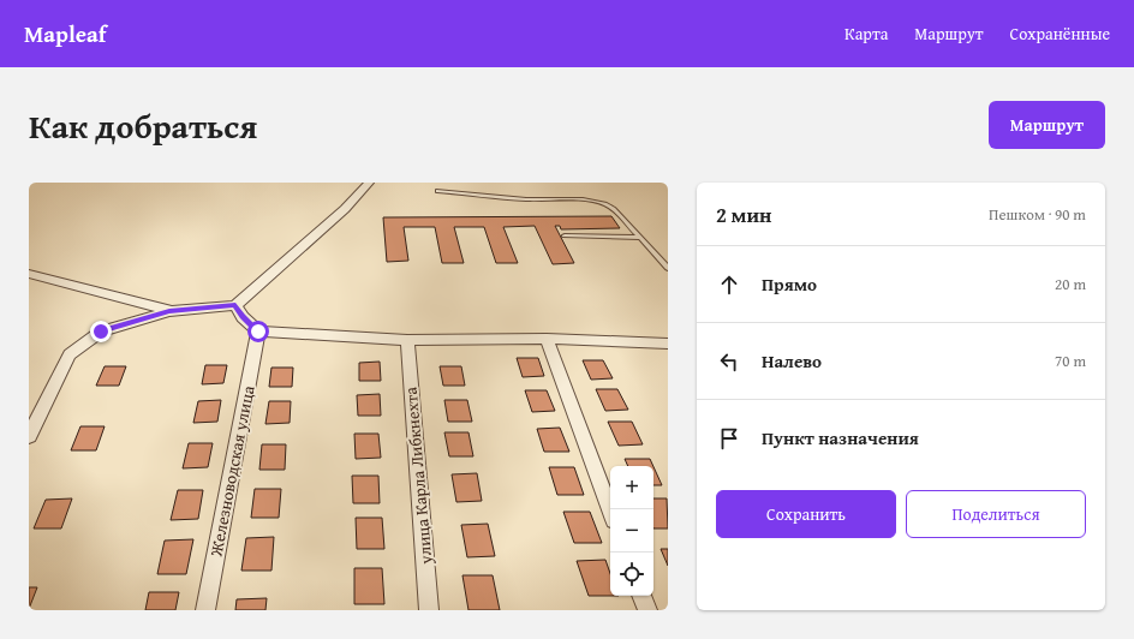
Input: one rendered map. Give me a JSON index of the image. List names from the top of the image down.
{
  "streets": {
    "street": ["Железноводская улица", "улица Карла Либкнехта"]
  },
  "page": {
    "header": "Mapleaf",
    "nav": ["Карта", "Маршрут", "Сохранённые"],
    "title": "Как добраться",
    "buttons": [
      "Маршрут",
      ["Сохранить", "Поделиться"]
    ],
    "heading": ["2 мин", "Пешком · 90 m"],
    "list": [
      ["Прямо", "20 m"],
      ["Налево", "70 m"],
      "Пункт назначения"
    ],
    "map_buttons": ["+", "−"]
  }
}
